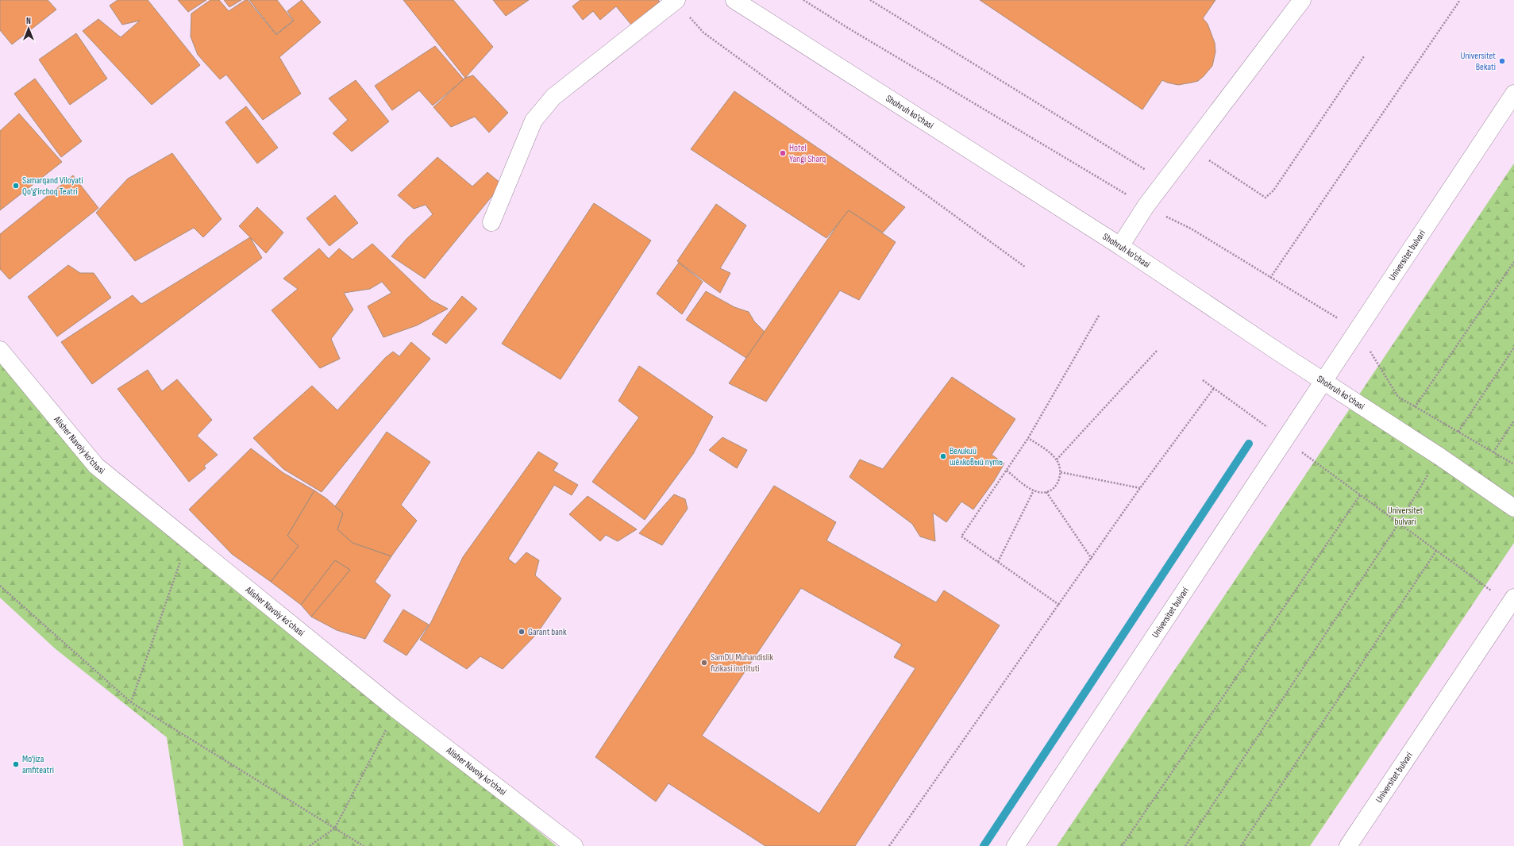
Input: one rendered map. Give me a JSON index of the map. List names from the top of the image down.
{
  "streets": {
    "main road": ["Shohruh ko'chasi", "Universitet bulvari", "Alisher Navoiy ko'chasi"]
  },
  "crossings": [
    ["Shohruh ko'chasi", "Universitet bulvari"]
  ],
  "parks": ["Universitet bulvari"],
  "places": [
    "Universitet Bekati",
    "Hotel Yangi Sharq",
    "Samarqand Viloyati Qo'g'irchoq Teatri",
    "Великий шёлковый путь",
    "Garant bank",
    "SamDU Muhandislik fizikasi instituti",
    "Mo'jiza amfiteatri"
  ],
  "north": "top"
}
